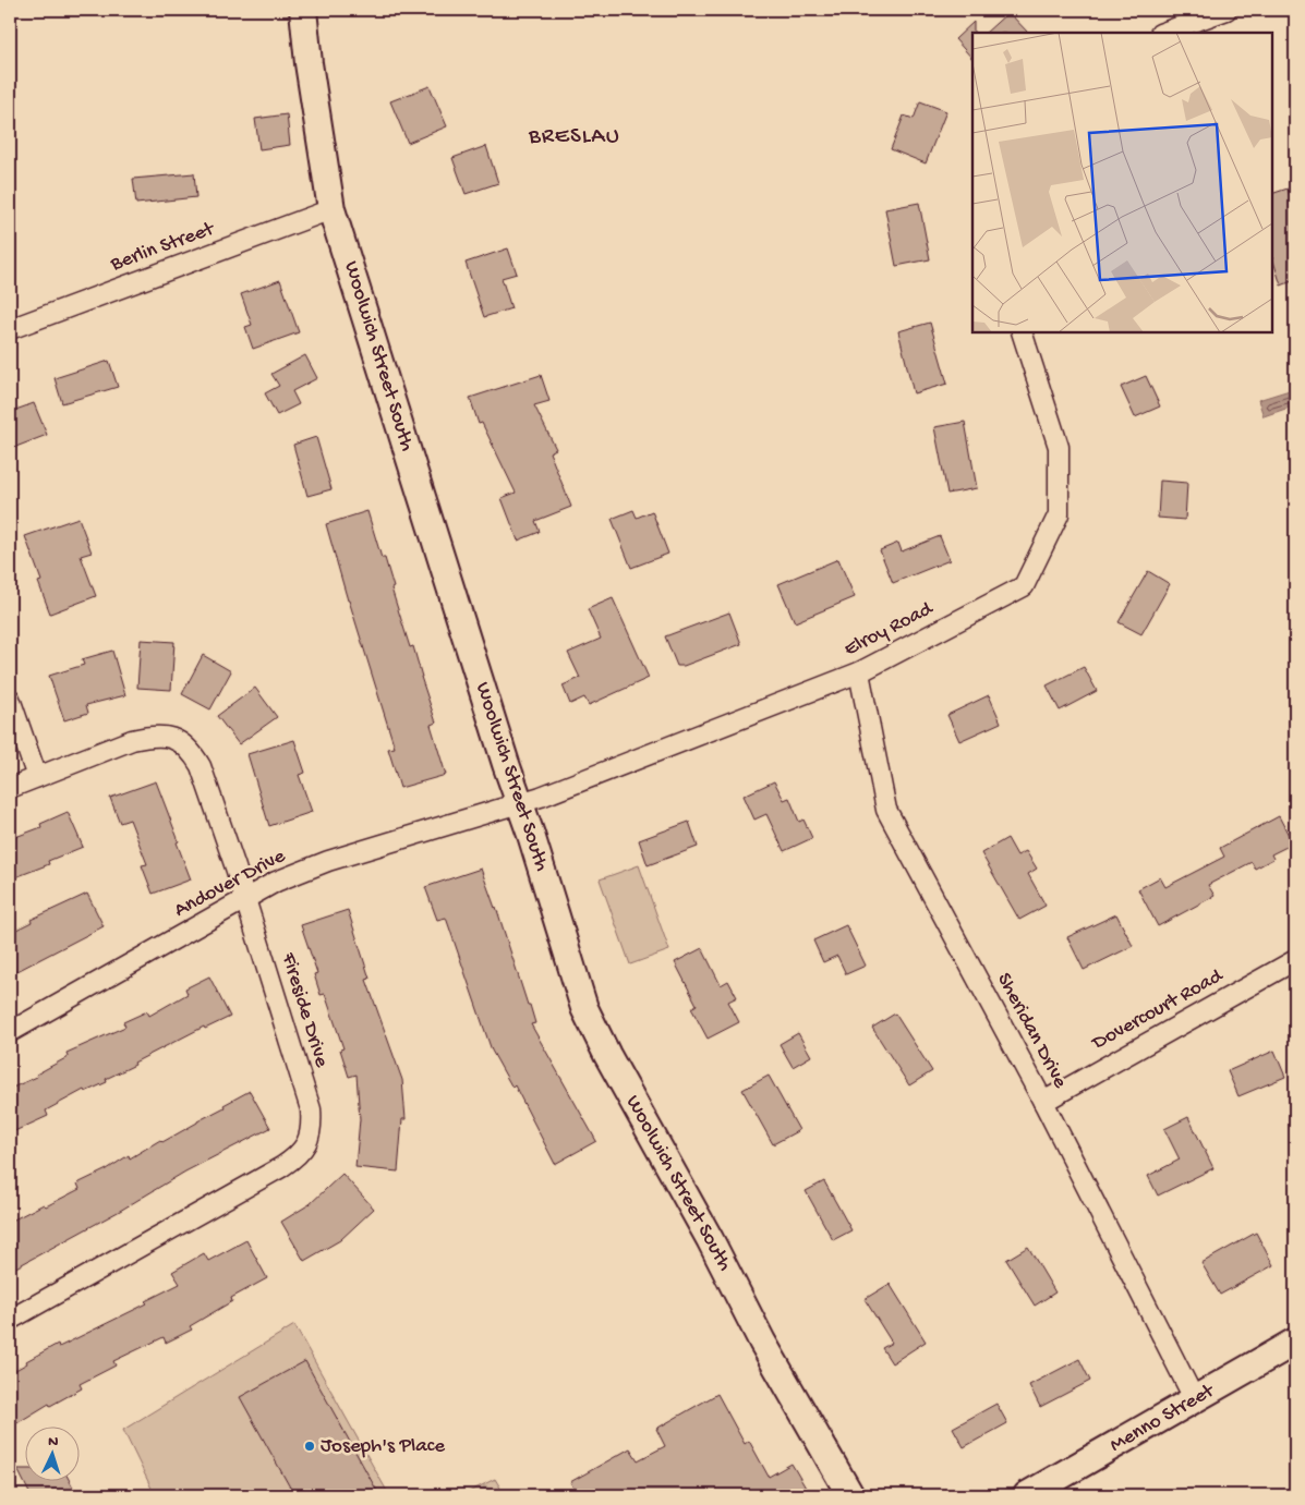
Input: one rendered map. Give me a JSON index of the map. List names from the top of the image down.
{
  "streets": {
    "street": [
      "Berlin Street",
      "Woolwich Street South",
      "Elroy Road",
      "Andover Drive",
      "Fireside Drive",
      "Dovercourt Road",
      "Sheridan Drive",
      "Menno Street"
    ]
  },
  "crossings": [
    ["Berlin Street", "Woolwich Street South"],
    ["Woolwich Street South", "Elroy Road"],
    ["Woolwich Street South", "Andover Drive"],
    ["Elroy Road", "Andover Drive"],
    ["Elroy Road", "Sheridan Drive"],
    ["Andover Drive", "Fireside Drive"],
    ["Dovercourt Road", "Sheridan Drive"],
    ["Sheridan Drive", "Menno Street"]
  ],
  "districts": ["BRESLAU"],
  "places": ["Joseph's Place"],
  "north": "top"
}
